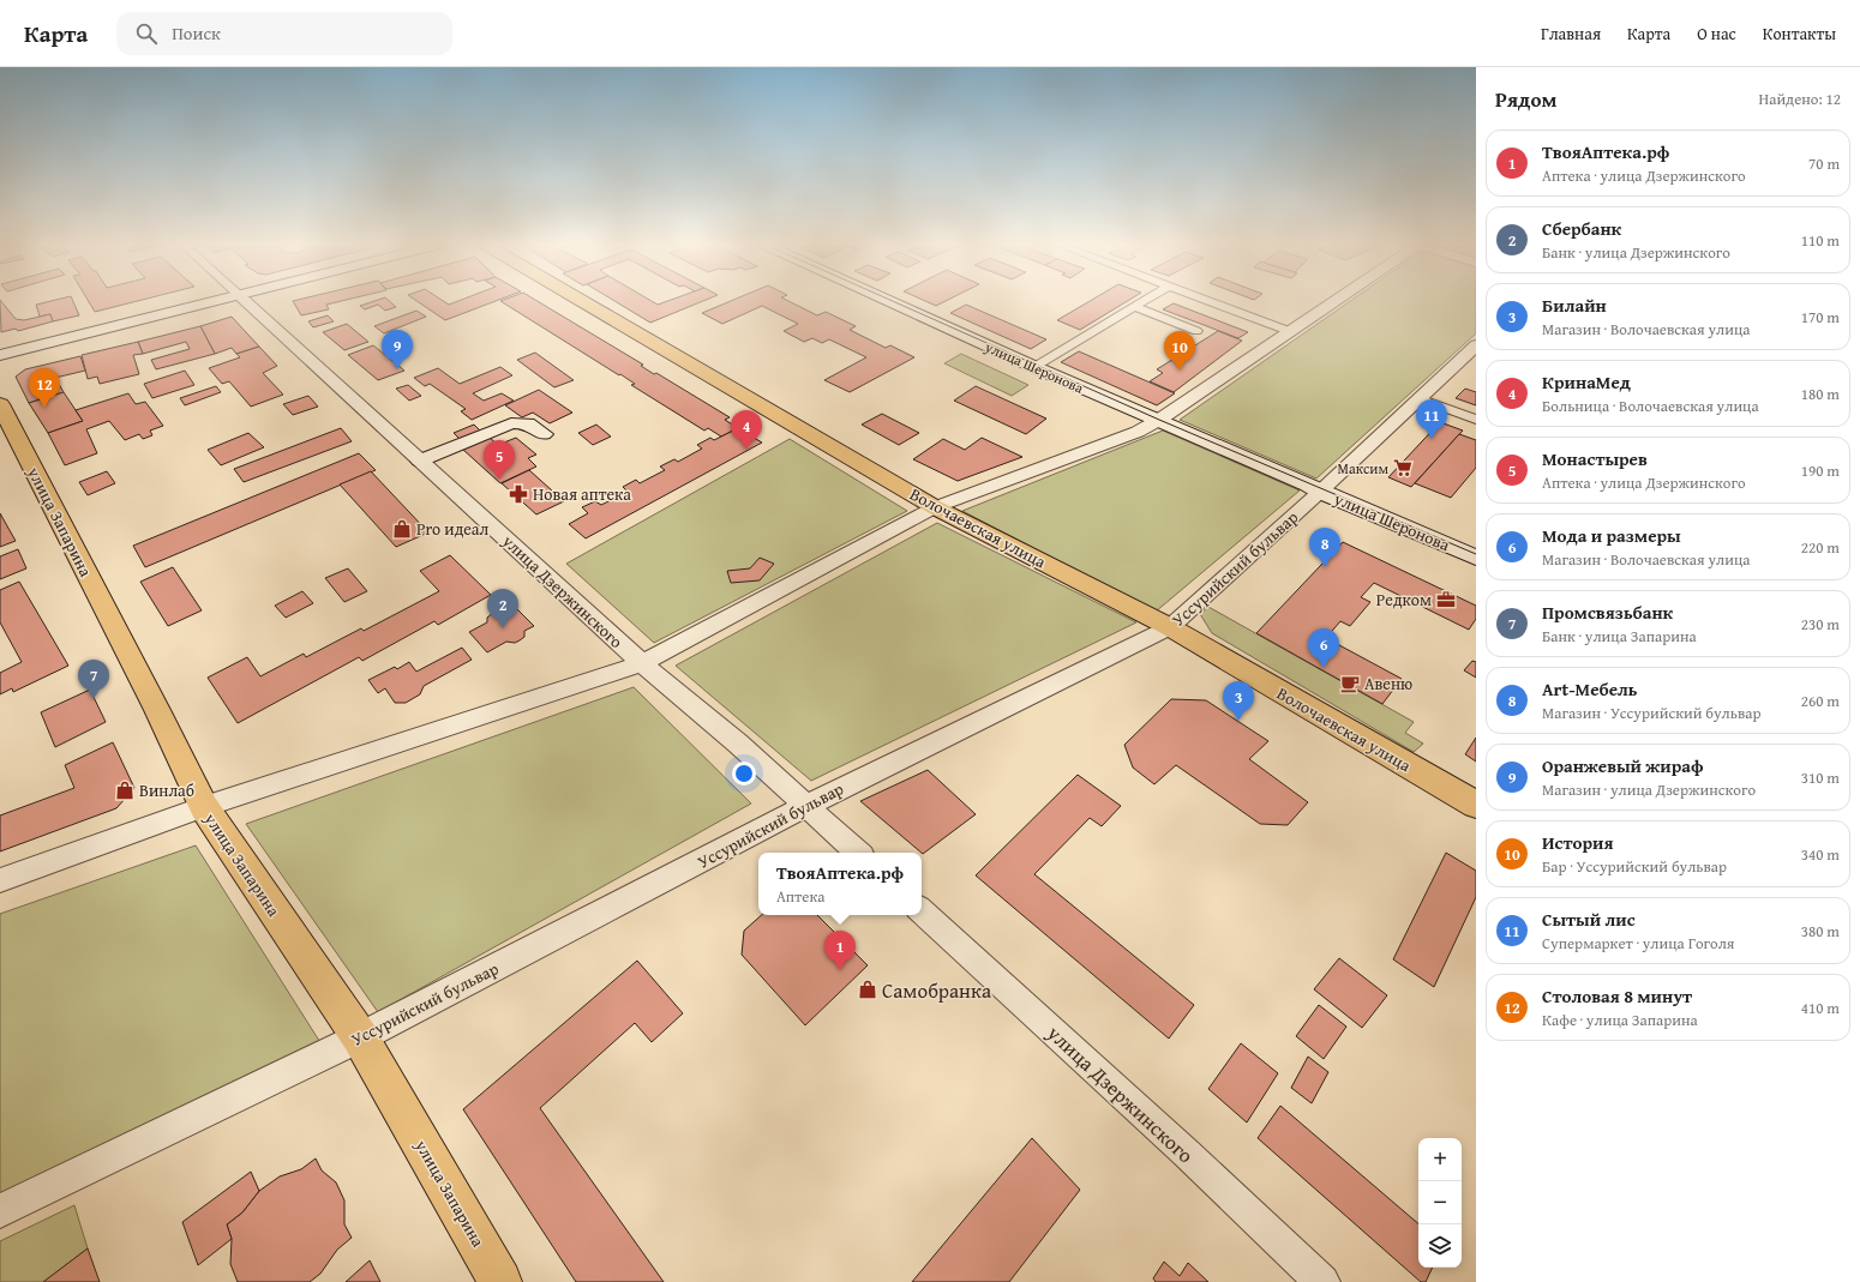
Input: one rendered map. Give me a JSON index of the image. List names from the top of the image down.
{
  "streets": {
    "main road": ["улица Шеронова", "улица Запарина", "Волочаевская улица"],
    "street": ["Уссурийский бульвар", "улица Дзержинского"]
  },
  "crossings": [
    ["улица Шеронова", "Уссурийский бульвар"],
    ["улица Запарина", "Уссурийский бульвар"],
    ["Волочаевская улица", "Уссурийский бульвар"],
    ["Уссурийский бульвар", "улица Дзержинского"]
  ],
  "places": {
    "supermarket": ["Максим"],
    "pharmacy": ["Новая аптека"],
    "shop": ["Pro идеал", "Винлаб", "Самобранка"],
    "office": ["Редком"],
    "cafe": ["Авеню"]
  },
  "page": {
    "header": "Карта",
    "search": "Поиск",
    "nav": [
      "Главная",
      "Карта",
      "О нас",
      "Контакты"
    ],
    "heading": ["Рядом", "Найдено: 12"],
    "list": [
      {
        "mark": "1",
        "name": "ТвояАптека.рф",
        "note": "Аптека · улица Дзержинского",
        "value": "70 m"
      },
      {
        "mark": "2",
        "name": "Сбербанк",
        "note": "Банк · улица Дзержинского",
        "value": "110 m"
      },
      {
        "mark": "3",
        "name": "Билайн",
        "note": "Магазин · Волочаевская улица",
        "value": "170 m"
      },
      {
        "mark": "4",
        "name": "КринаМед",
        "note": "Больница · Волочаевская улица",
        "value": "180 m"
      },
      {
        "mark": "5",
        "name": "Монастырев",
        "note": "Аптека · улица Дзержинского",
        "value": "190 m"
      },
      {
        "mark": "6",
        "name": "Мода и размеры",
        "note": "Магазин · Волочаевская улица",
        "value": "220 m"
      },
      {
        "mark": "7",
        "name": "Промсвязьбанк",
        "note": "Банк · улица Запарина",
        "value": "230 m"
      },
      {
        "mark": "8",
        "name": "Art-Мебель",
        "note": "Магазин · Уссурийский бульвар",
        "value": "260 m"
      },
      {
        "mark": "9",
        "name": "Оранжевый жираф",
        "note": "Магазин · улица Дзержинского",
        "value": "310 m"
      },
      {
        "mark": "10",
        "name": "История",
        "note": "Бар · Уссурийский бульвар",
        "value": "340 m"
      },
      {
        "mark": "11",
        "name": "Сытый лис",
        "note": "Супермаркет · улица Гоголя",
        "value": "380 m"
      },
      {
        "mark": "12",
        "name": "Столовая 8 минут",
        "note": "Кафе · улица Запарина",
        "value": "410 m"
      }
    ],
    "pins": [
      "9",
      "10",
      "12",
      "11",
      "4",
      "5",
      "8",
      "2",
      "6",
      "7",
      "3",
      "1"
    ],
    "popup": ["ТвояАптека.рф", "Аптека"],
    "map_buttons": ["+", "−"]
  }
}
